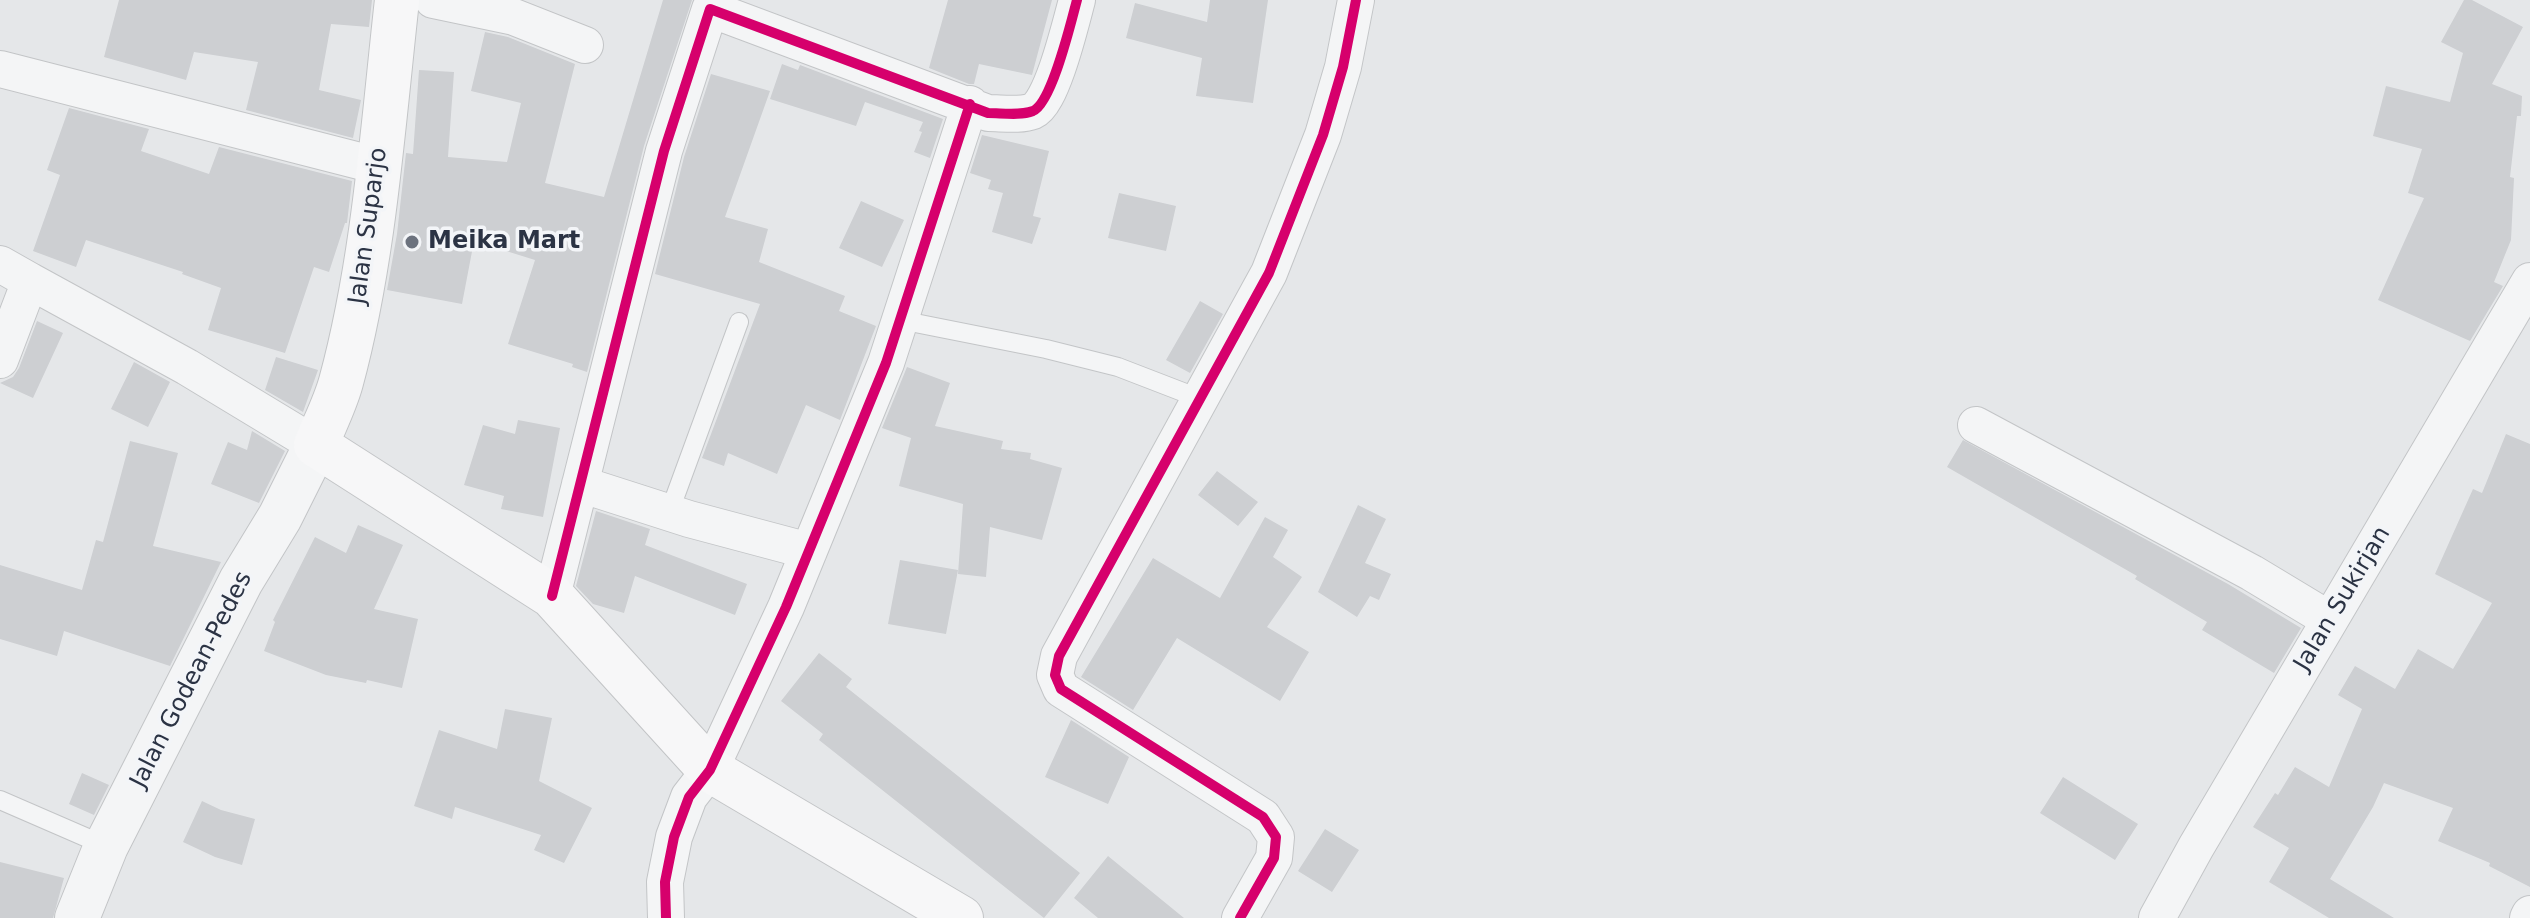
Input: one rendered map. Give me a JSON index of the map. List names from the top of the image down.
{
  "streets": {
    "main road": ["Jalan Suparjo"],
    "street": ["Jalan Sukirjan", "Jalan Godean-Pedes"]
  },
  "crossings": [
    ["Jalan Suparjo", "Jalan Godean-Pedes"]
  ],
  "places": ["Meika Mart"]
}
